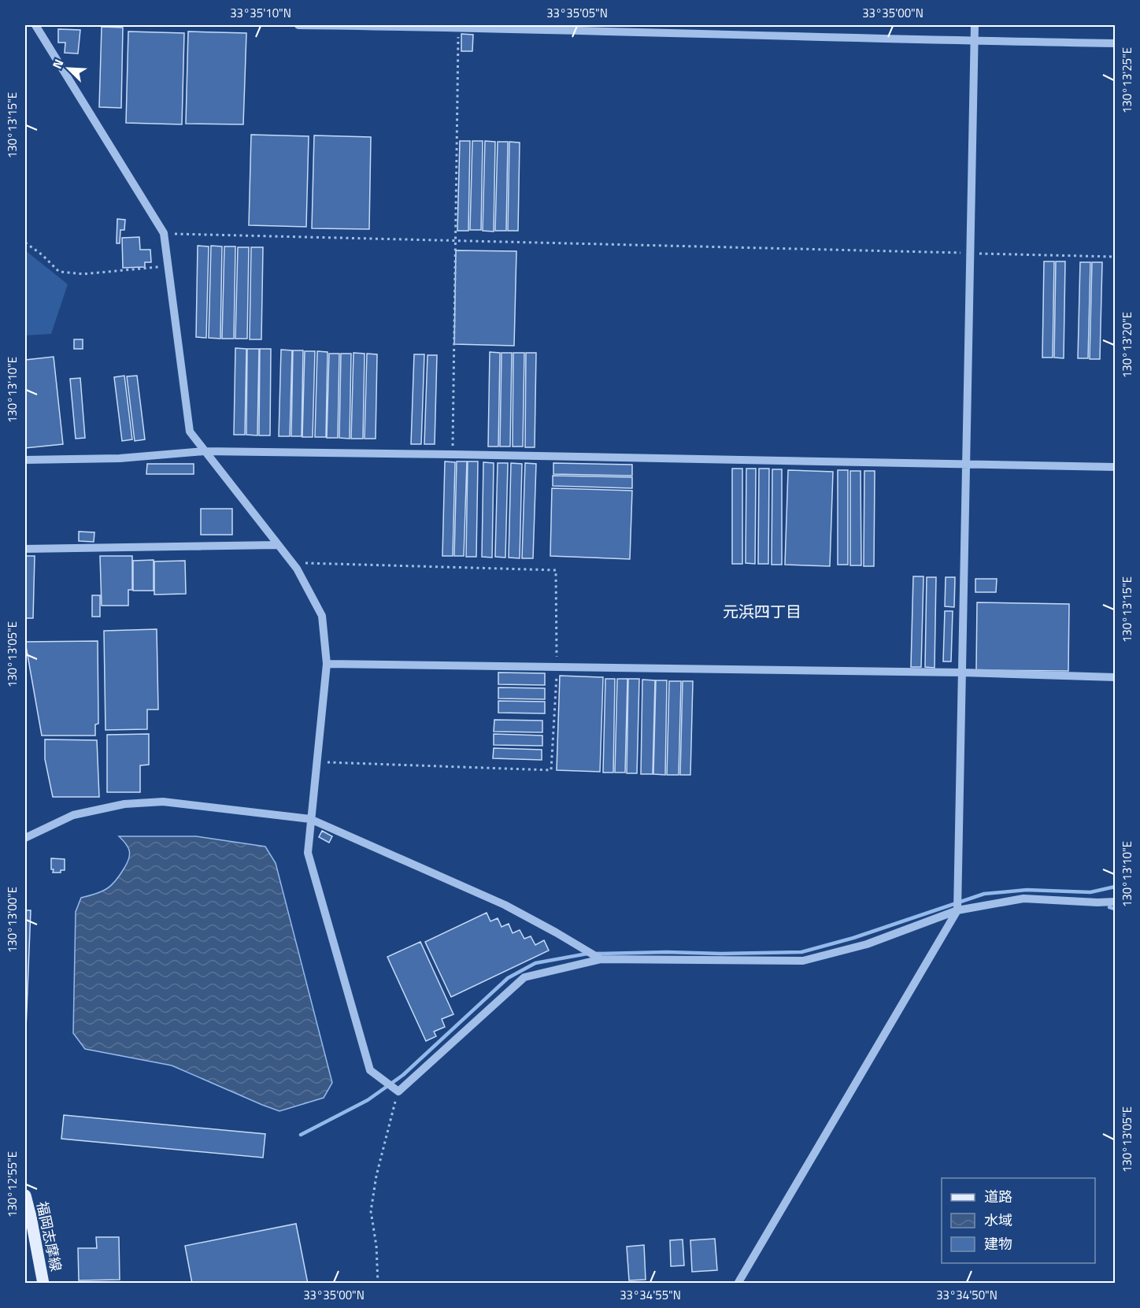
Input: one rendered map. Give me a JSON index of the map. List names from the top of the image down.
{
  "streets": {
    "main road": ["福岡志摩線"]
  },
  "districts": ["元浜四丁目"],
  "legend": ["道路", "水域", "建物"],
  "north": "top left",
  "coordinates": [
    "33°35'10\"N",
    "33°35'05\"N",
    "33°35'00\"N",
    "130°13'25\"E",
    "130°13'15\"E",
    "130°13'20\"E",
    "130°13'10\"E",
    "130°13'05\"E",
    "130°13'00\"E",
    "130°12'55\"E",
    "33°34'55\"N",
    "33°34'50\"N"
  ]
}
